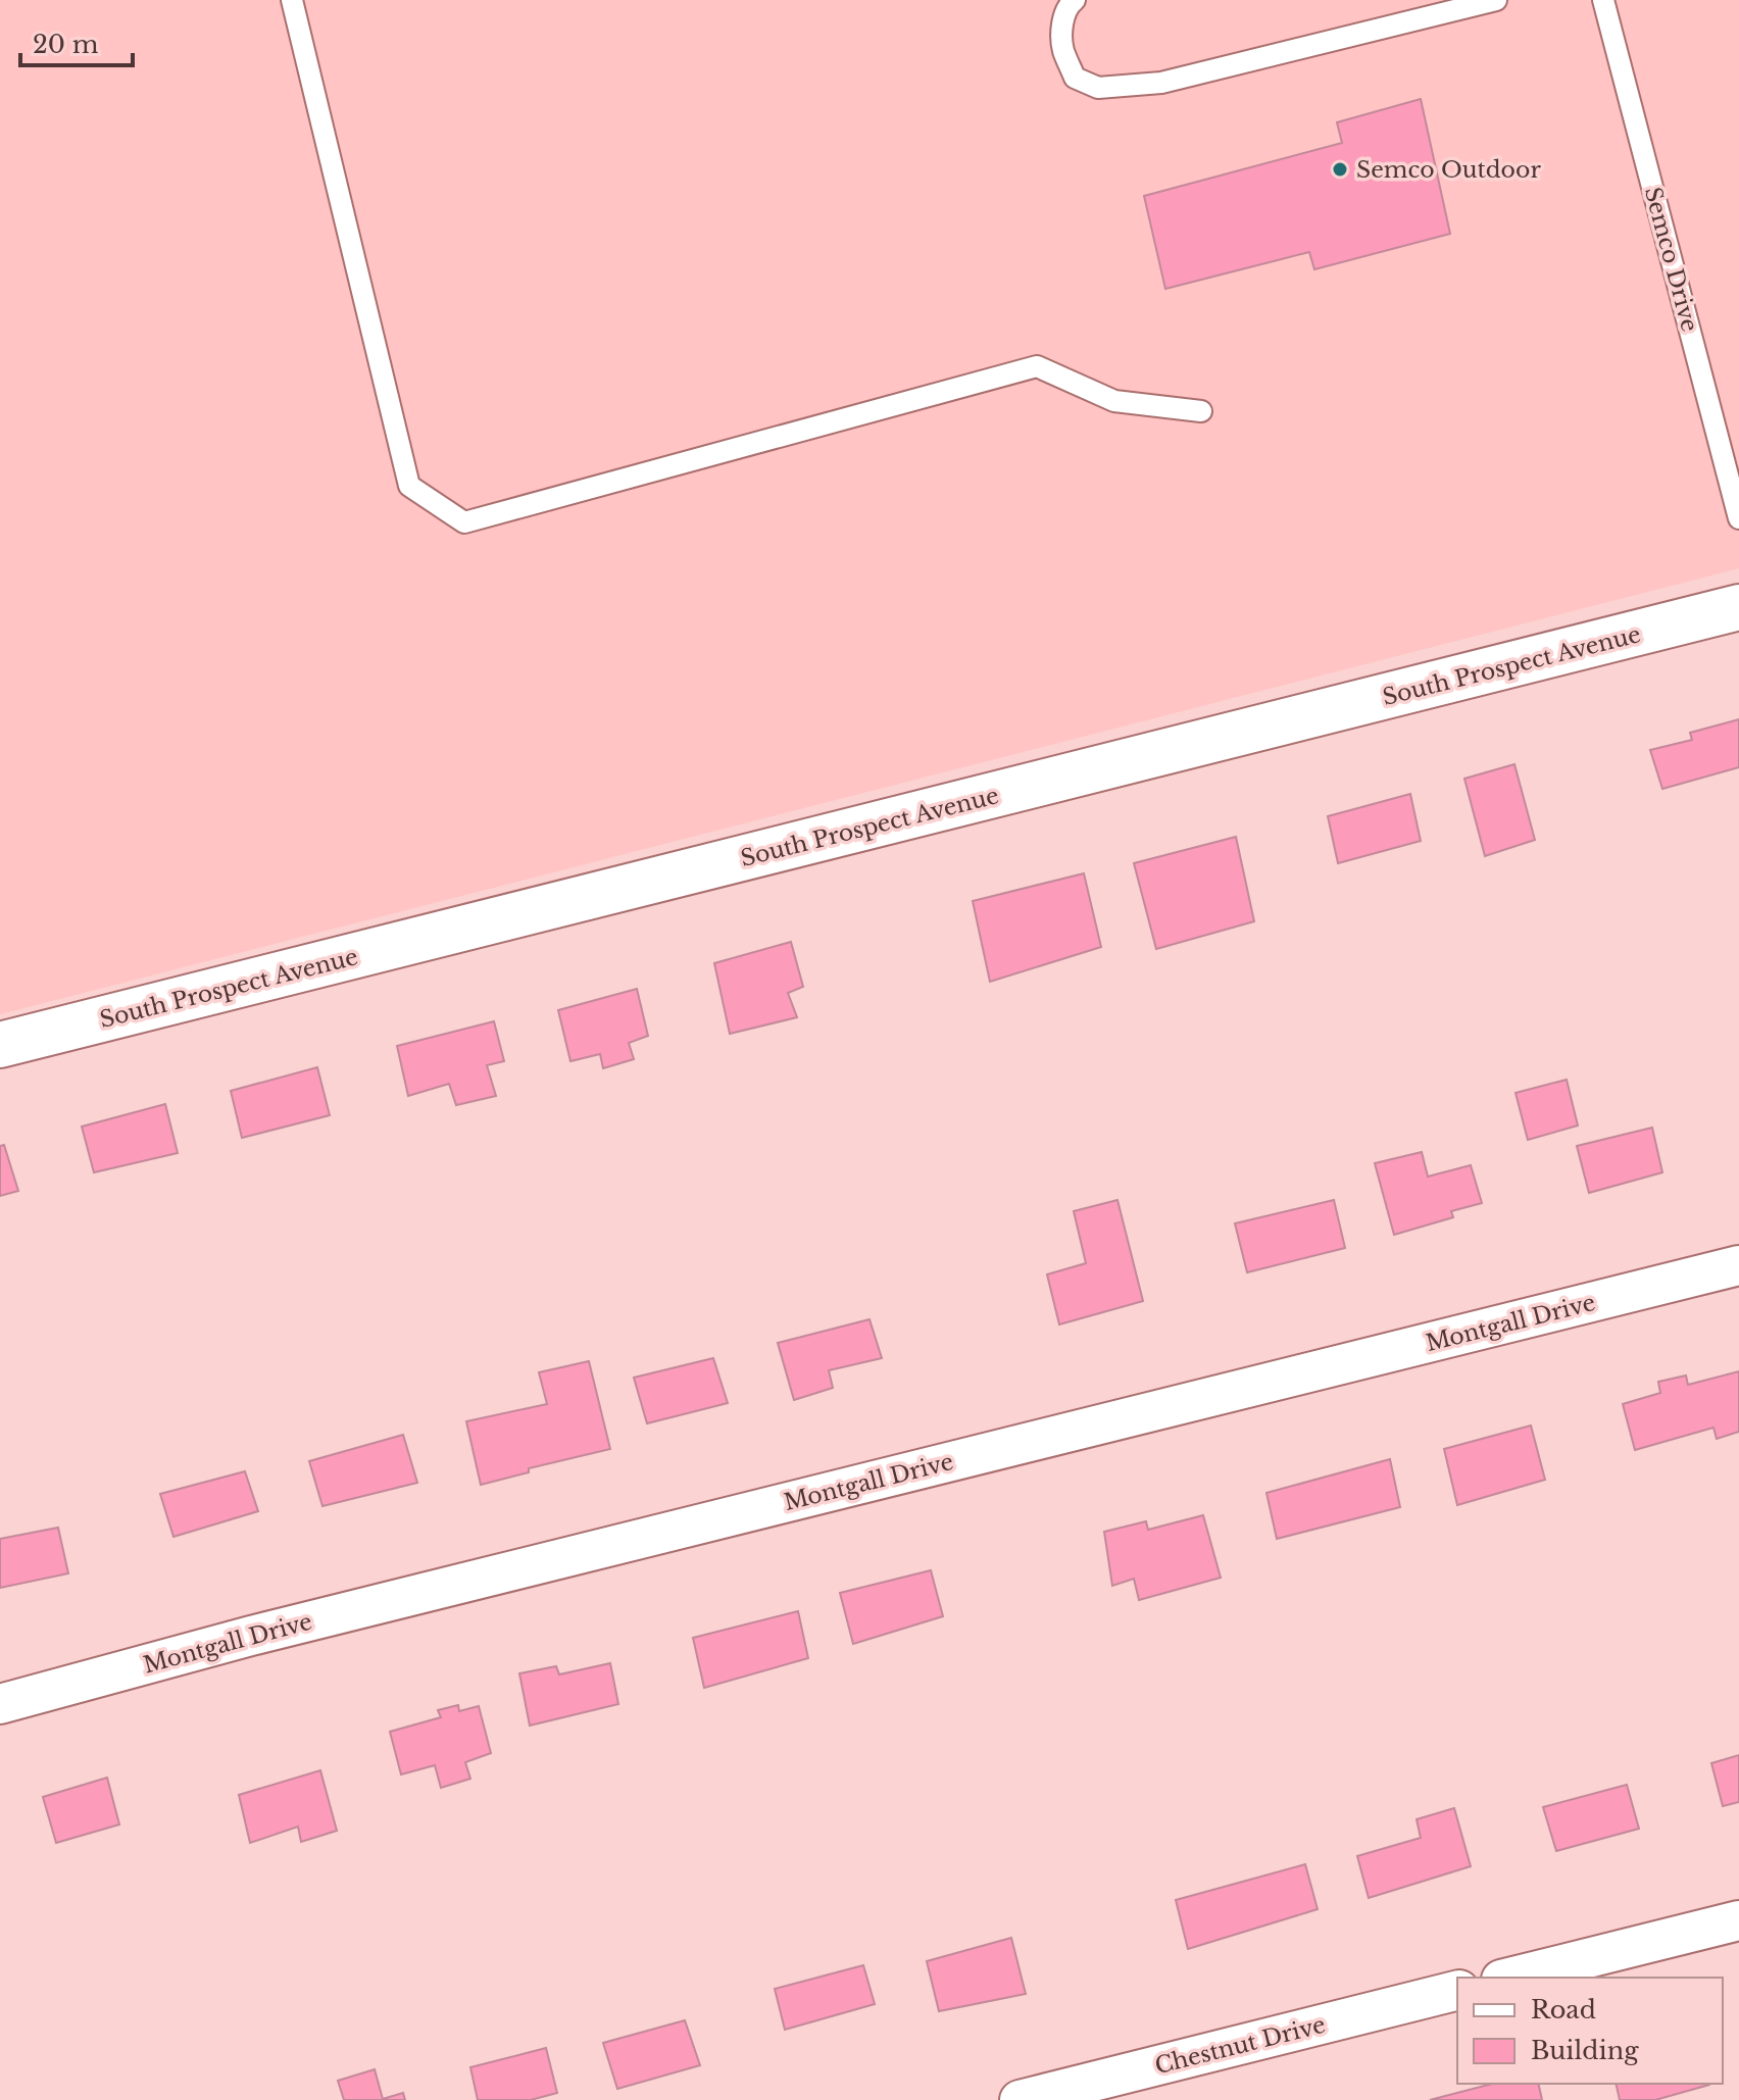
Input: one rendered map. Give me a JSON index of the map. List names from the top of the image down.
{
  "streets": {
    "street": ["South Prospect Avenue", "Montgall Drive", "Chestnut Drive"],
    "lane": ["Semco Drive"]
  },
  "places": ["Semco Outdoor"],
  "legend": ["Road", "Building"],
  "scale_bar": "20 m"
}
